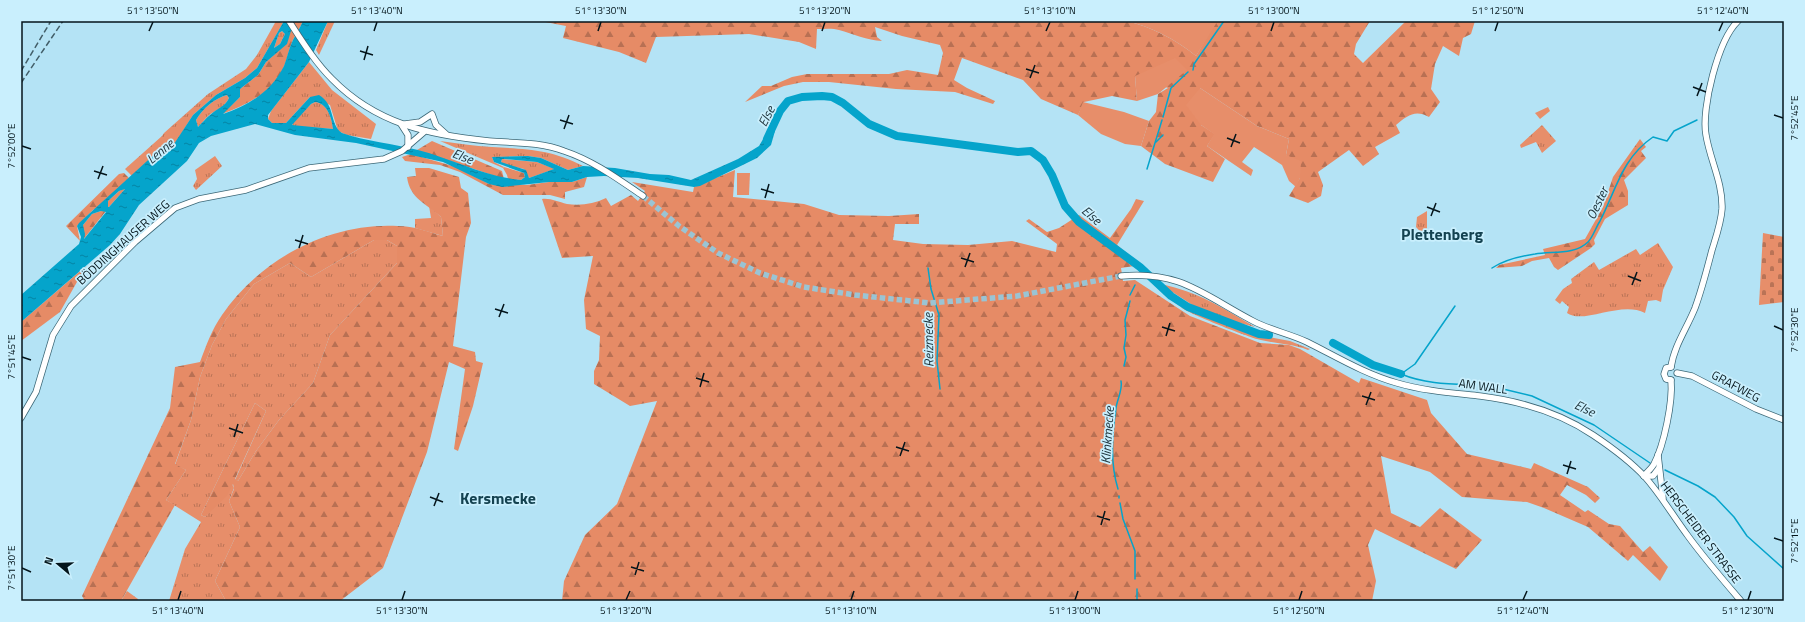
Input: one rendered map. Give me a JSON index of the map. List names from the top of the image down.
{
  "streets": {
    "main road": [
      "BÖDDINGHAUSER WEG",
      "AM WALL",
      "GRAFWEG",
      "HERSCHEIDER STRASSE"
    ]
  },
  "crossings": [
    ["AM WALL", "HERSCHEIDER STRASSE"]
  ],
  "districts": ["Plettenberg", "Kersmecke"],
  "water": [
    "Else",
    "Lenne",
    "Oester",
    "Reizmecke",
    "Klinkmecke"
  ],
  "north": "left",
  "coordinates": [
    "51°13'50\"N",
    "51°13'40\"N",
    "51°13'30\"N",
    "51°13'20\"N",
    "51°13'10\"N",
    "51°13'00\"N",
    "51°12'50\"N",
    "51°12'40\"N",
    "7°52'45\"E",
    "7°52'00\"E",
    "7°52'30\"E",
    "7°51'45\"E",
    "7°52'15\"E",
    "7°51'30\"E",
    "51°12'30\"N"
  ]
}
